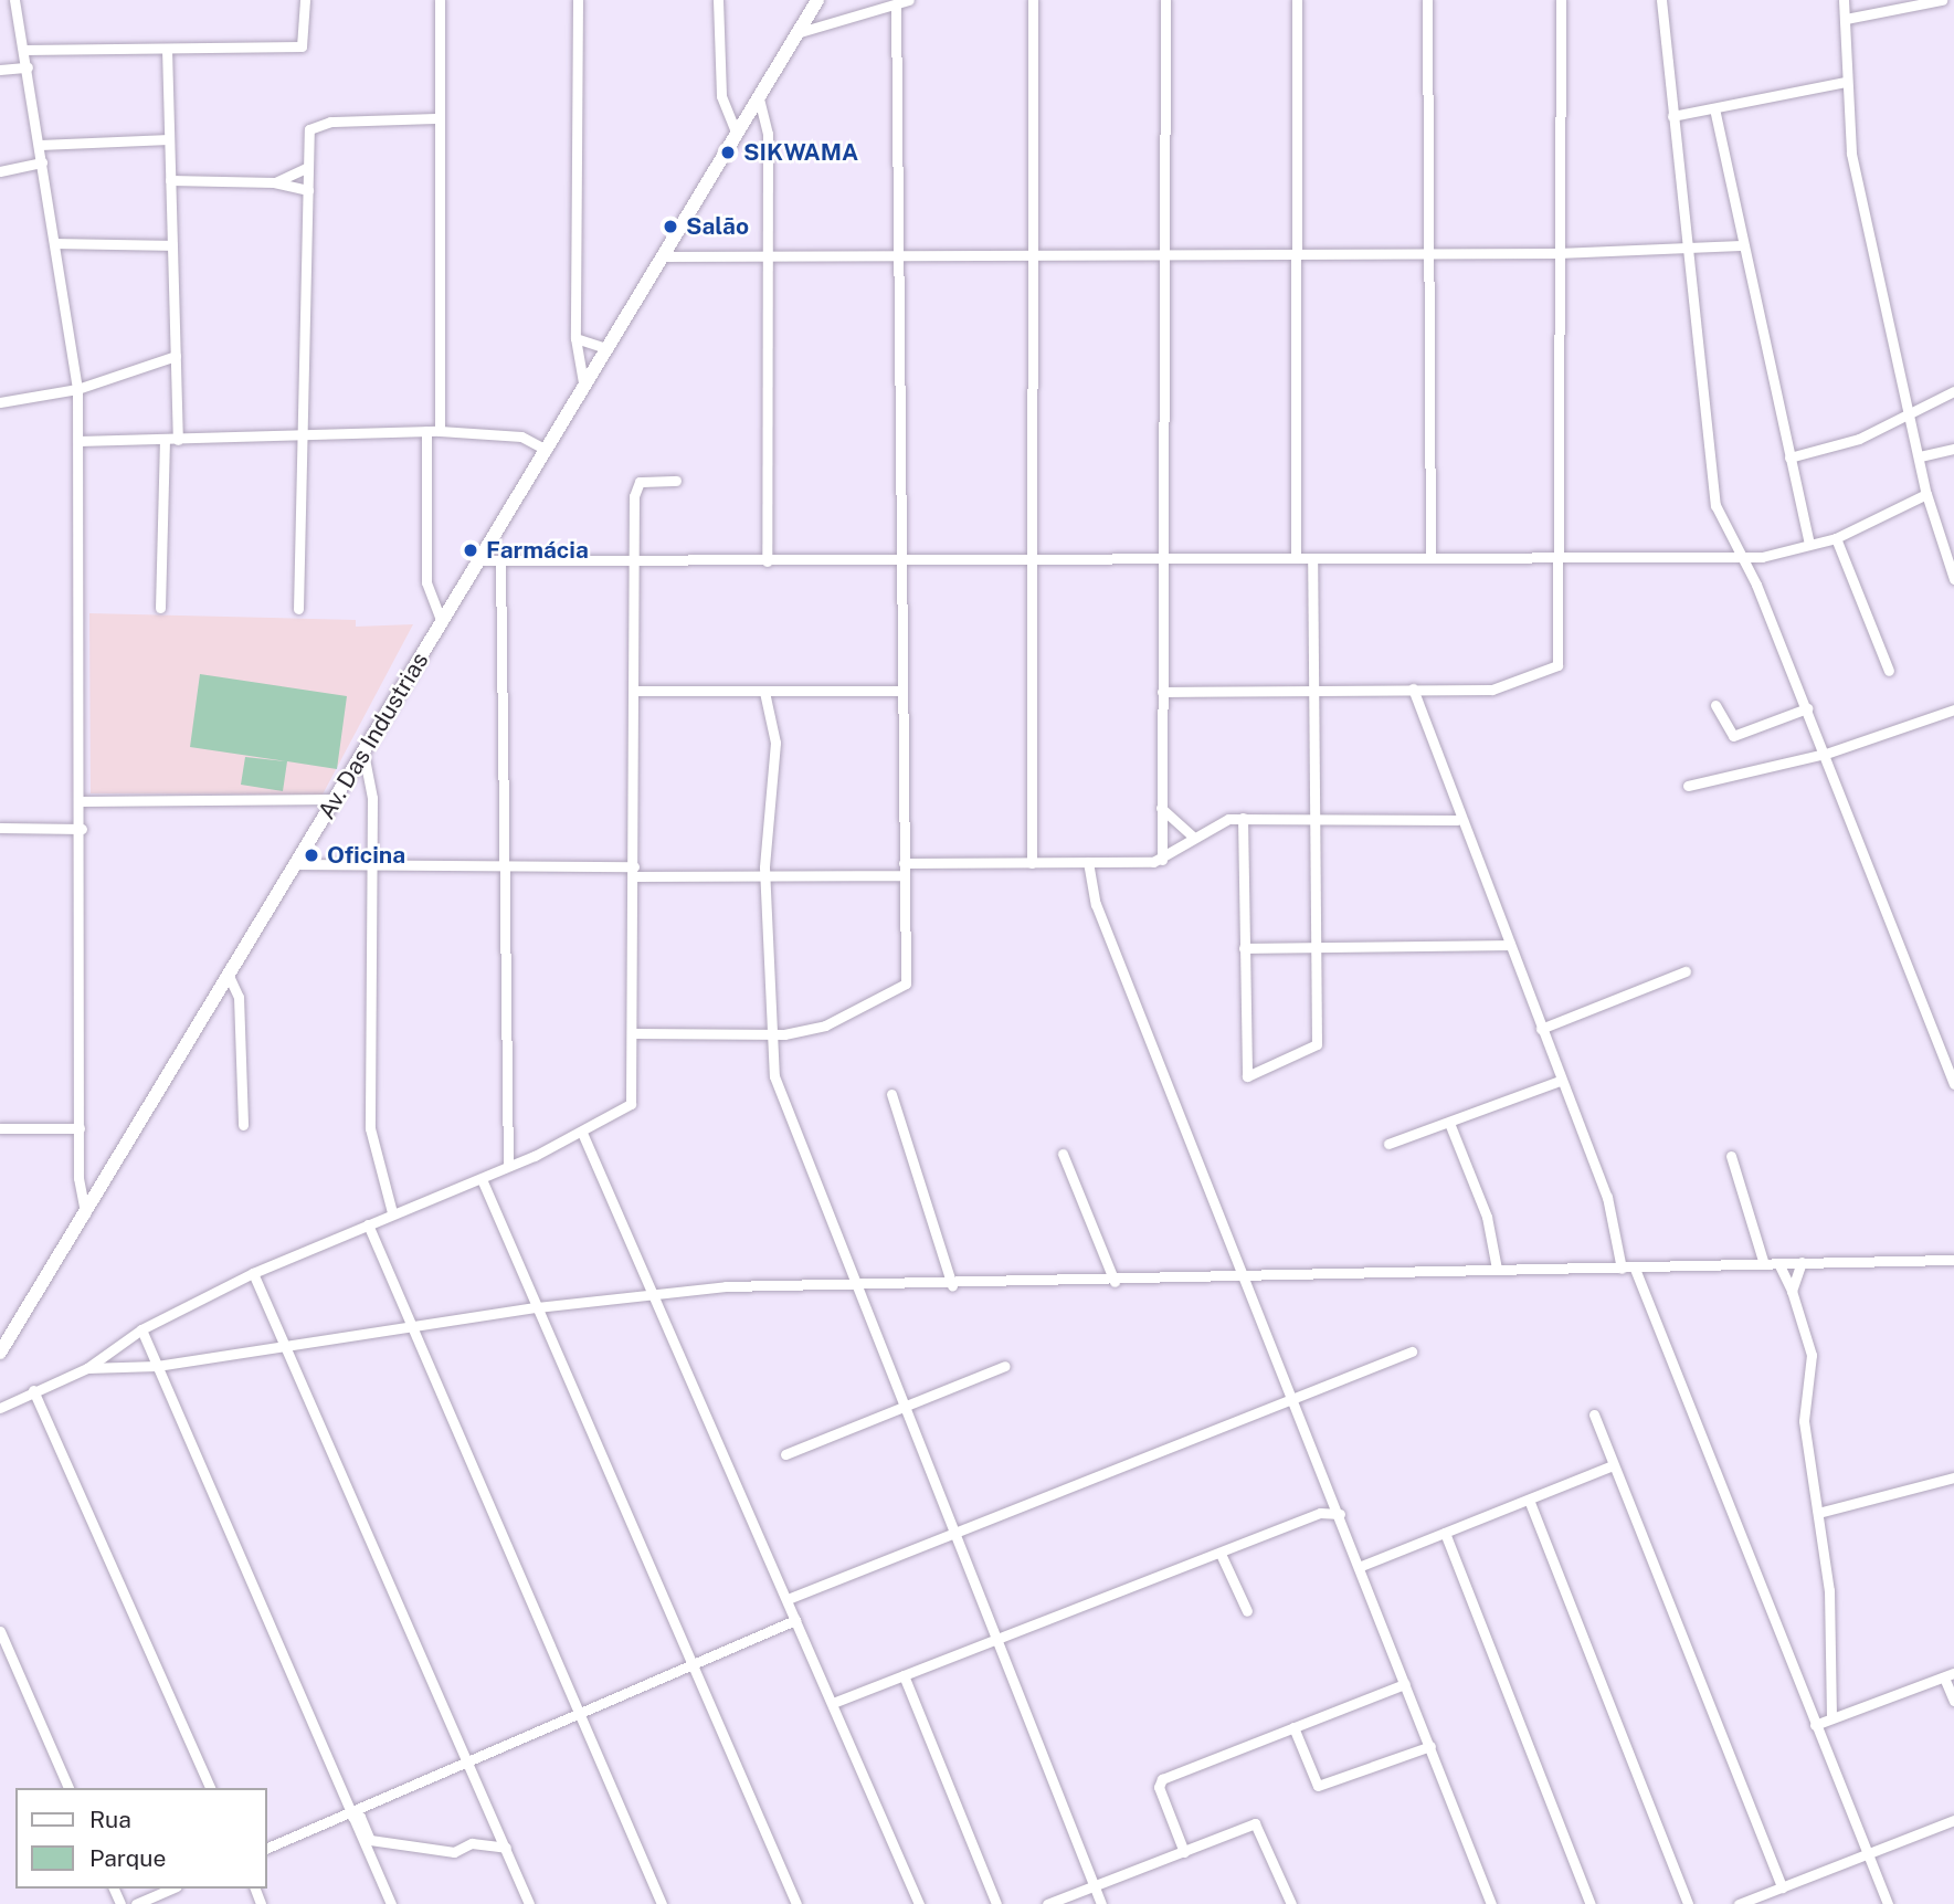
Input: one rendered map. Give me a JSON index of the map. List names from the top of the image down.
{
  "streets": {
    "main road": ["Av. Das Industrias"]
  },
  "places": [
    "SIKWAMA",
    "Salão",
    "Farmácia",
    "Oficina"
  ],
  "legend": ["Rua", "Parque"]
}
